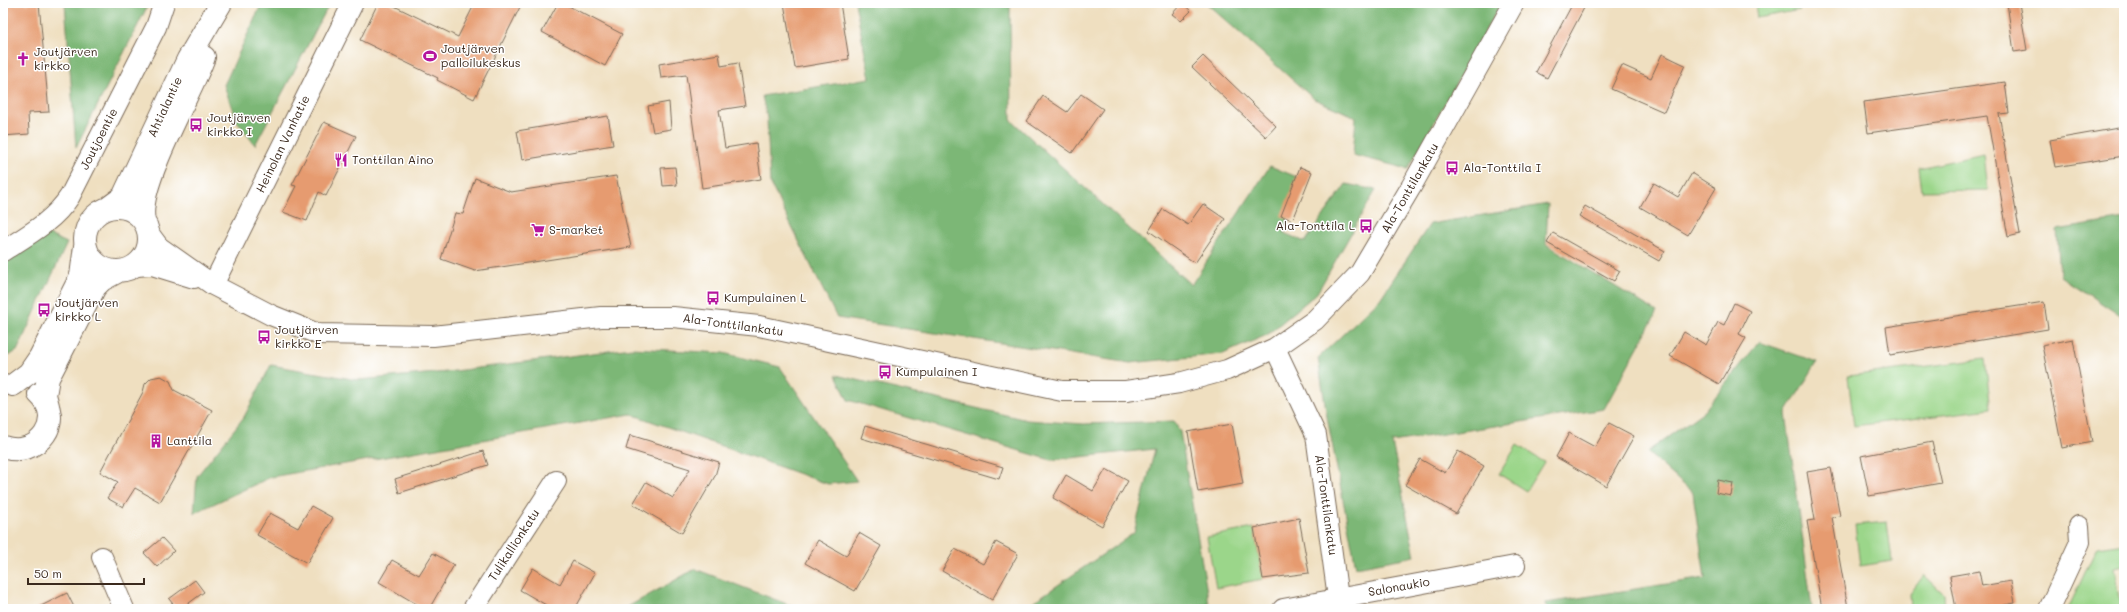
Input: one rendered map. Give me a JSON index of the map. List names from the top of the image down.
{
  "streets": {
    "main road": ["Ahtialantie"],
    "street": [
      "Joutjoentie",
      "Heinolan Vanhatie",
      "Ala-Tonttilankatu",
      "Tulikallionkatu",
      "Salonaukio"
    ]
  },
  "crossings": [
    ["Ahtialantie", "Ala-Tonttilankatu"],
    ["Heinolan Vanhatie", "Ala-Tonttilankatu"],
    ["Ala-Tonttilankatu", "Salonaukio"]
  ],
  "places": {
    "sports": ["Joutjärven palloilukeskus"],
    "church": ["Joutjärven kirkko"],
    "bus stop": [
      "Joutjärven kirkko I",
      "Ala-Tonttila I",
      "Ala-Tonttila L",
      "Kumpulainen L",
      "Joutjärven kirkko L",
      "Joutjärven kirkko E",
      "Kumpulainen I"
    ],
    "restaurant": ["Tonttilan Aino"],
    "supermarket": ["S-market"],
    "building": ["Lanttila"]
  },
  "scale_bar": "50 m"
}
